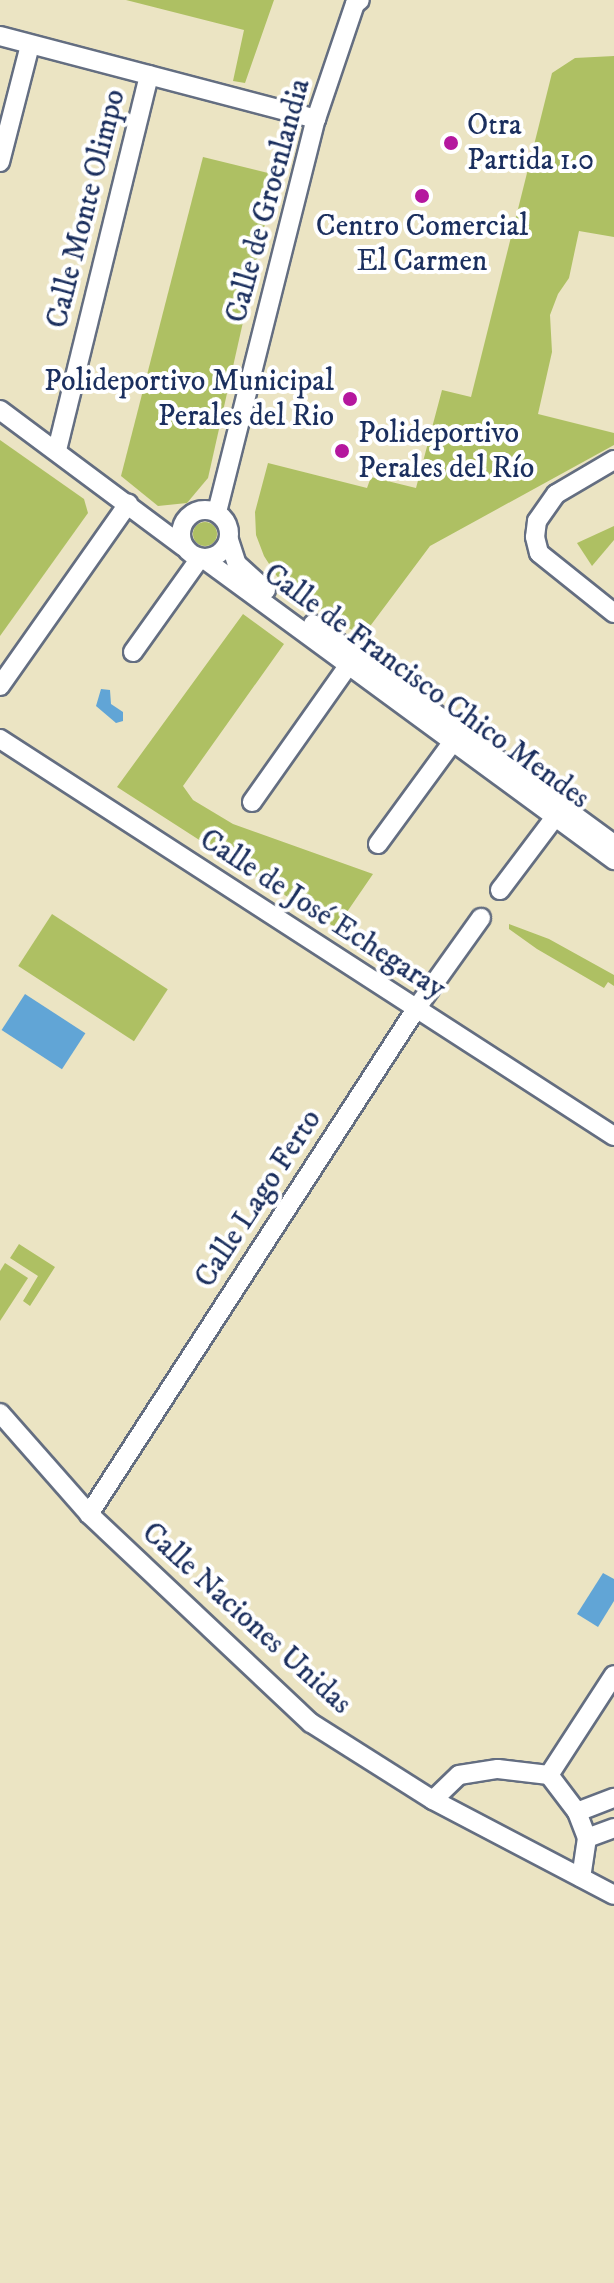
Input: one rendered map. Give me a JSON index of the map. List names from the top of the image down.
{
  "streets": {
    "street": [
      "Calle de Groenlandia",
      "Calle Monte Olimpo",
      "Calle de Francisco Chico Mendes",
      "Calle de José Echegaray",
      "Calle Lago Ferto",
      "Calle Naciones Unidas"
    ]
  },
  "crossings": [
    ["Calle de Groenlandia", "Calle de Francisco Chico Mendes"],
    ["Calle Monte Olimpo", "Calle de Francisco Chico Mendes"],
    ["Calle de José Echegaray", "Calle Lago Ferto"],
    ["Calle Lago Ferto", "Calle Naciones Unidas"]
  ],
  "places": [
    "Otra Partida 1.0",
    "Centro Comercial El Carmen",
    "Polideportivo Municipal Perales del Rio",
    "Polideportivo Perales del Río"
  ]
}
